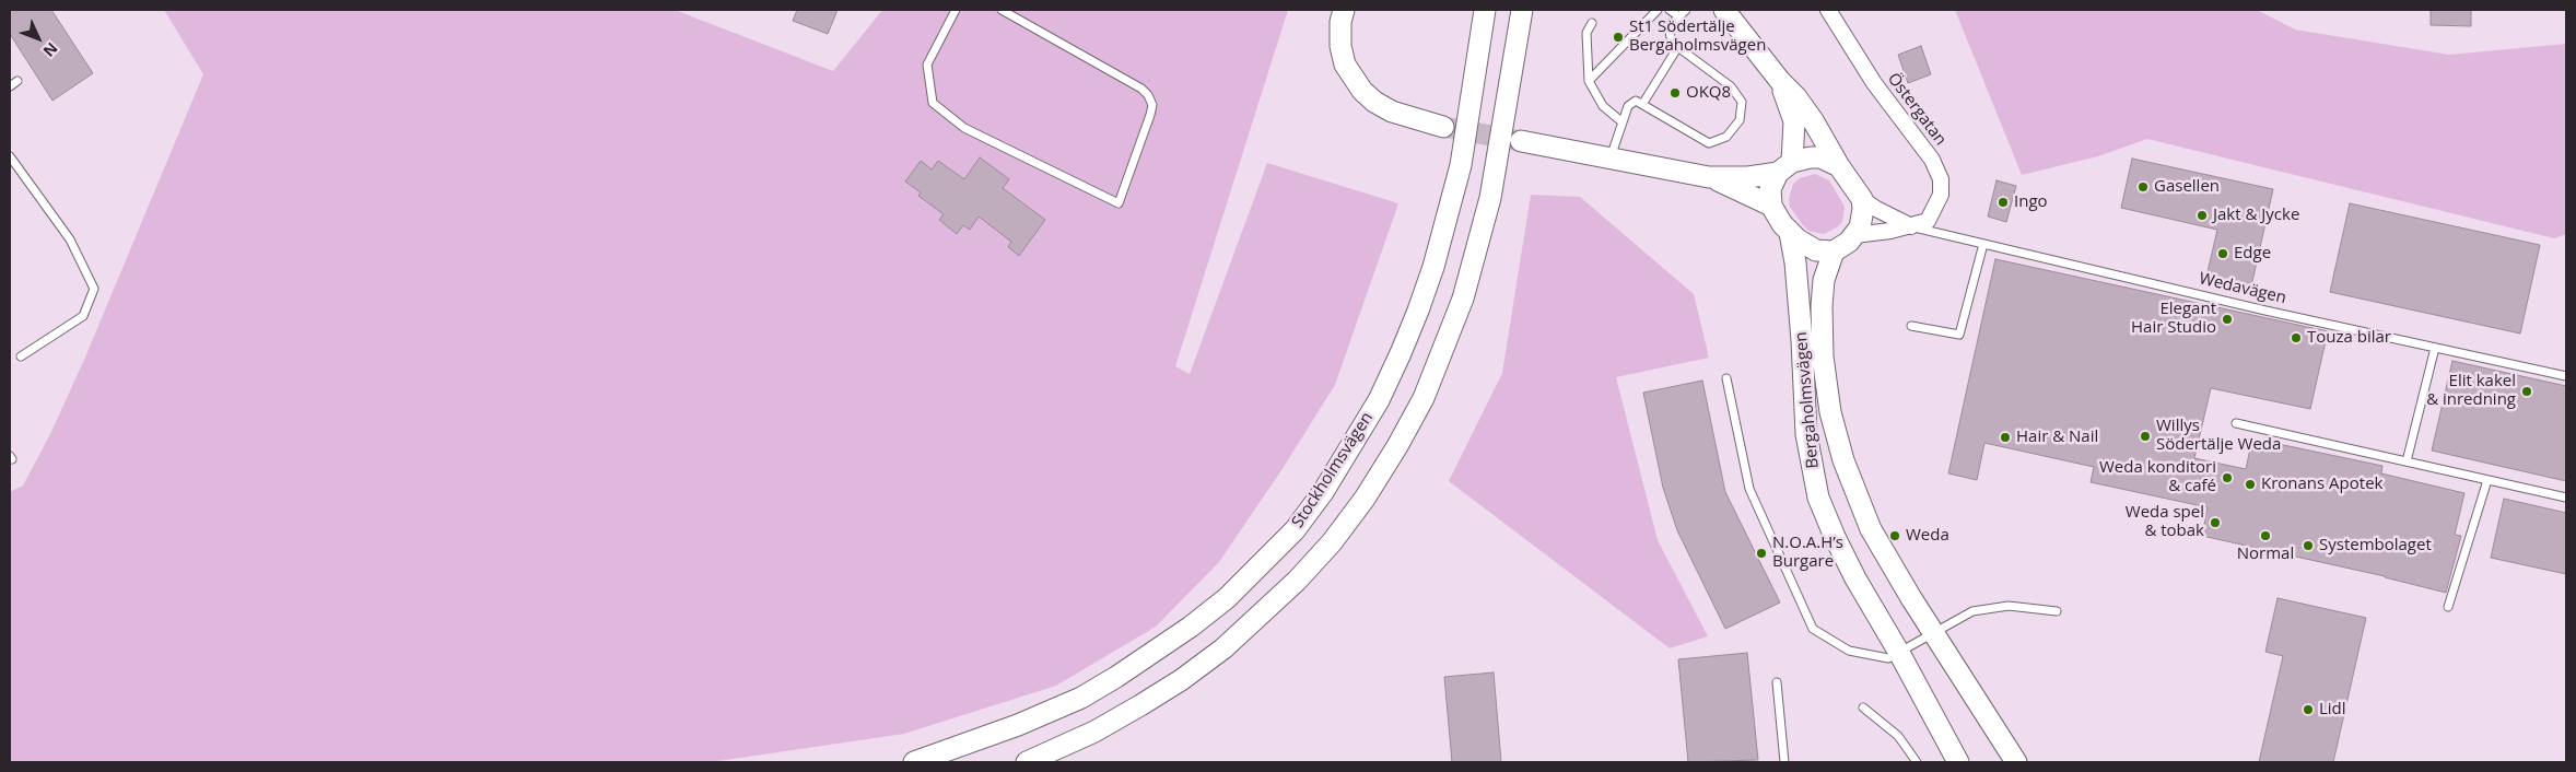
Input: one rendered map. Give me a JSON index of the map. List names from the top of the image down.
{
  "streets": {
    "main road": ["Bergaholmsvägen", "Stockholmsvägen"],
    "street": ["Östergatan"],
    "lane": ["Wedavägen"]
  },
  "crossings": [
    ["Östergatan", "Wedavägen"],
    ["Östergatan", "Bergaholmsvägen"]
  ],
  "places": [
    "St1 Södertälje Bergaholmsvägen",
    "OKQ8",
    "Gasellen",
    "Ingo",
    "Jakt & Jycke",
    "Edge",
    "Elegant Hair Studio",
    "Touza bilar",
    "Elit kakel & inredning",
    "Willys Södertälje Weda",
    "Hair & Nail",
    "Weda konditori & café",
    "Kronans Apotek",
    "Weda spel & tobak",
    "Weda",
    "Normal",
    "Systembolaget",
    "N.O.A.H’s Burgare",
    "Lidl"
  ],
  "north": "bottom right"
}
